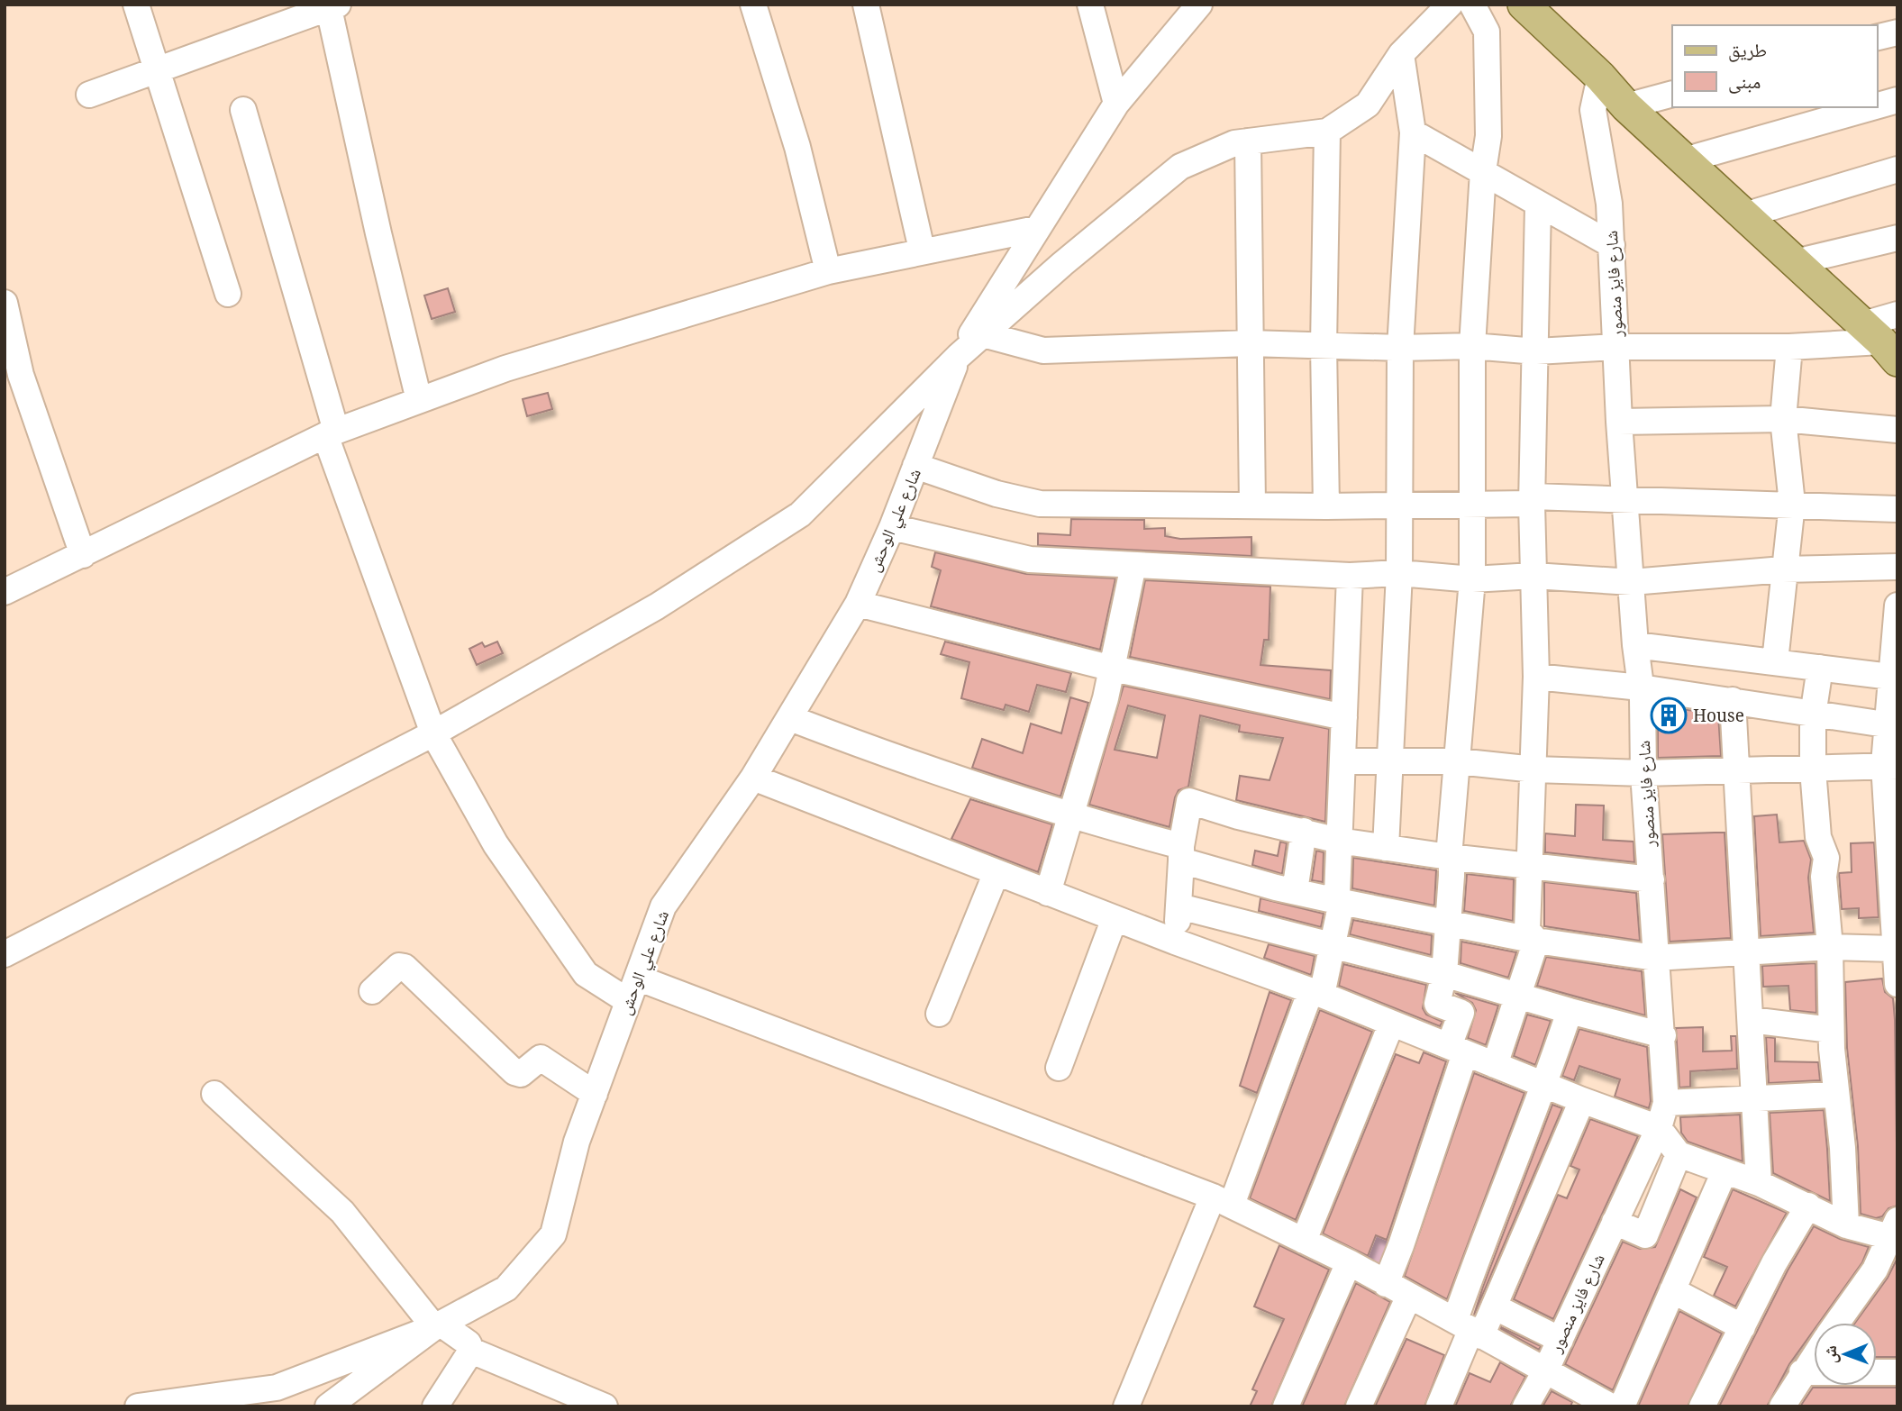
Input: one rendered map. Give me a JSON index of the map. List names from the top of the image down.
{
  "streets": {
    "street": ["شارع فايز منصور", "شارع علي الوحش"]
  },
  "places": {
    "building": ["House"]
  },
  "legend": ["طريق", "مبنى"],
  "north": "left"
}
